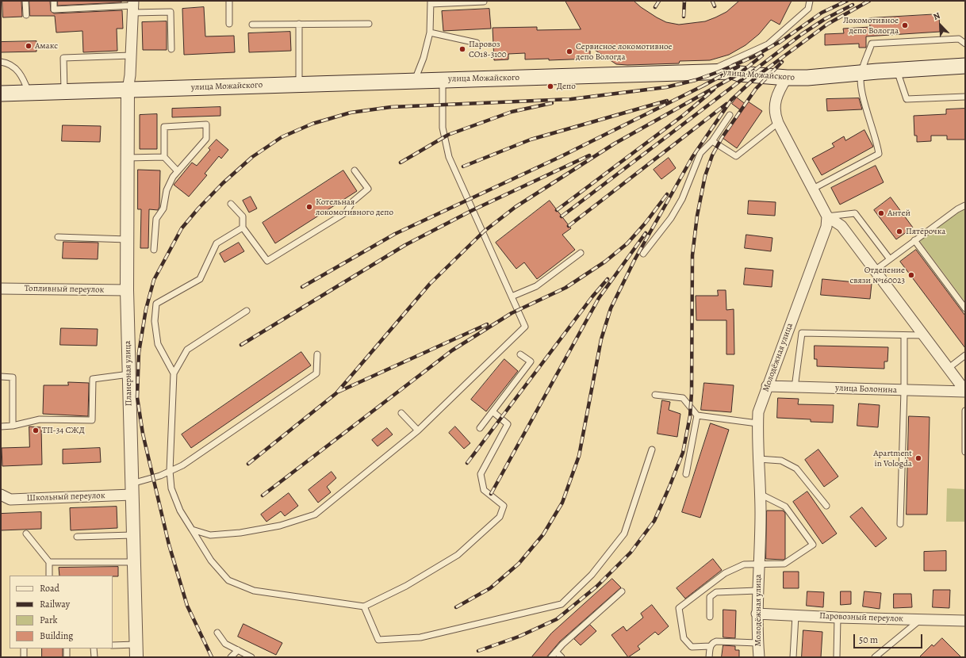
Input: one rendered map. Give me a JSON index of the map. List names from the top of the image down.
{
  "streets": {
    "main road": ["улица Можайского"],
    "street": [
      "Топливный переулок",
      "Молодёжная улица",
      "Планерная улица",
      "улица Болонина",
      "Школьный переулок",
      "Паровозный переулок"
    ]
  },
  "crossings": [
    ["улица Можайского", "Планерная улица"],
    ["Топливный переулок", "Планерная улица"],
    ["Молодёжная улица", "улица Болонина"],
    ["Молодёжная улица", "Паровозный переулок"],
    ["Планерная улица", "Школьный переулок"]
  ],
  "places": [
    "Локомотивное депо Вологда",
    "Амакс",
    "Паровоз СО18-3100",
    "Сервисное локомотивное депо Вологда",
    "Депо",
    "Котельная локомотивного депо",
    "Антей",
    "Пятёрочка",
    "Отделение связи №160023",
    "ТП-34 СЖД",
    "Apartment in Vologda"
  ],
  "legend": [
    "Road",
    "Railway",
    "Park",
    "Building"
  ],
  "scale_bar": "50 m",
  "north": "top left"
}
